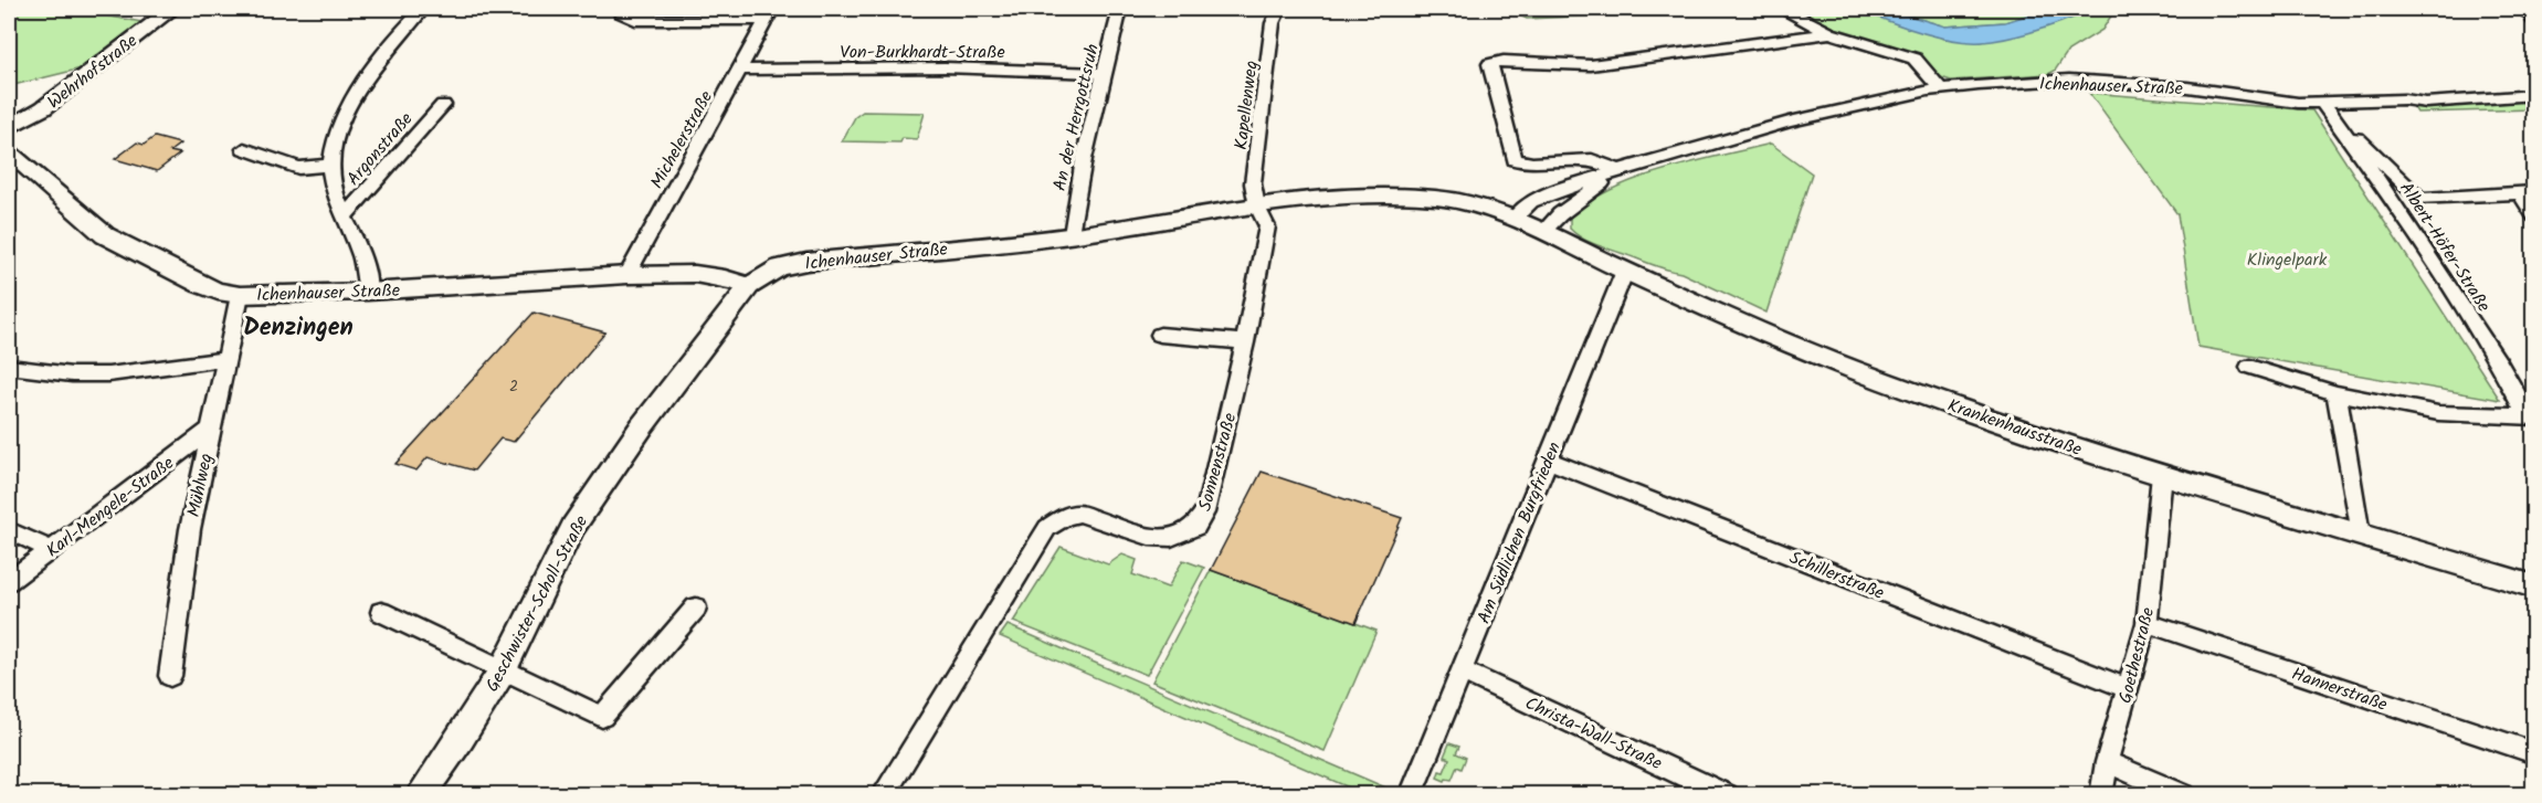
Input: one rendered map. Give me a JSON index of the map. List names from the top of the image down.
{
  "streets": {
    "street": [
      "Von-Burkhardt-Straße",
      "Wehrhofstraße",
      "Ichenhauser Straße",
      "Kapellenweg",
      "An der Herrgottsruh",
      "Michelerstraße",
      "Argonstraße",
      "Albert-Höfer-Straße",
      "Krankenhausstraße",
      "Sonnenstraße",
      "Mühlweg",
      "Karl-Mengele-Straße",
      "Am Südlichen Burgfrieden",
      "Schillerstraße",
      "Geschwister-Scholl-Straße",
      "Goethestraße",
      "Hannerstraße",
      "Christa-Wall-Straße"
    ]
  },
  "crossings": [
    ["Von-Burkhardt-Straße", "An der Herrgottsruh"],
    ["Von-Burkhardt-Straße", "Michelerstraße"],
    ["Ichenhauser Straße", "Kapellenweg"],
    ["Ichenhauser Straße", "An der Herrgottsruh"],
    ["Ichenhauser Straße", "Michelerstraße"],
    ["Ichenhauser Straße", "Albert-Höfer-Straße"],
    ["Ichenhauser Straße", "Krankenhausstraße"],
    ["Ichenhauser Straße", "Sonnenstraße"],
    ["Ichenhauser Straße", "Mühlweg"],
    ["Ichenhauser Straße", "Geschwister-Scholl-Straße"],
    ["Kapellenweg", "Sonnenstraße"],
    ["Krankenhausstraße", "Am Südlichen Burgfrieden"],
    ["Krankenhausstraße", "Goethestraße"],
    ["Mühlweg", "Karl-Mengele-Straße"],
    ["Am Südlichen Burgfrieden", "Schillerstraße"],
    ["Am Südlichen Burgfrieden", "Christa-Wall-Straße"],
    ["Schillerstraße", "Goethestraße"],
    ["Goethestraße", "Hannerstraße"]
  ],
  "districts": ["Denzingen"],
  "parks": ["Klingelpark"],
  "house_numbers": ["2"]
}
